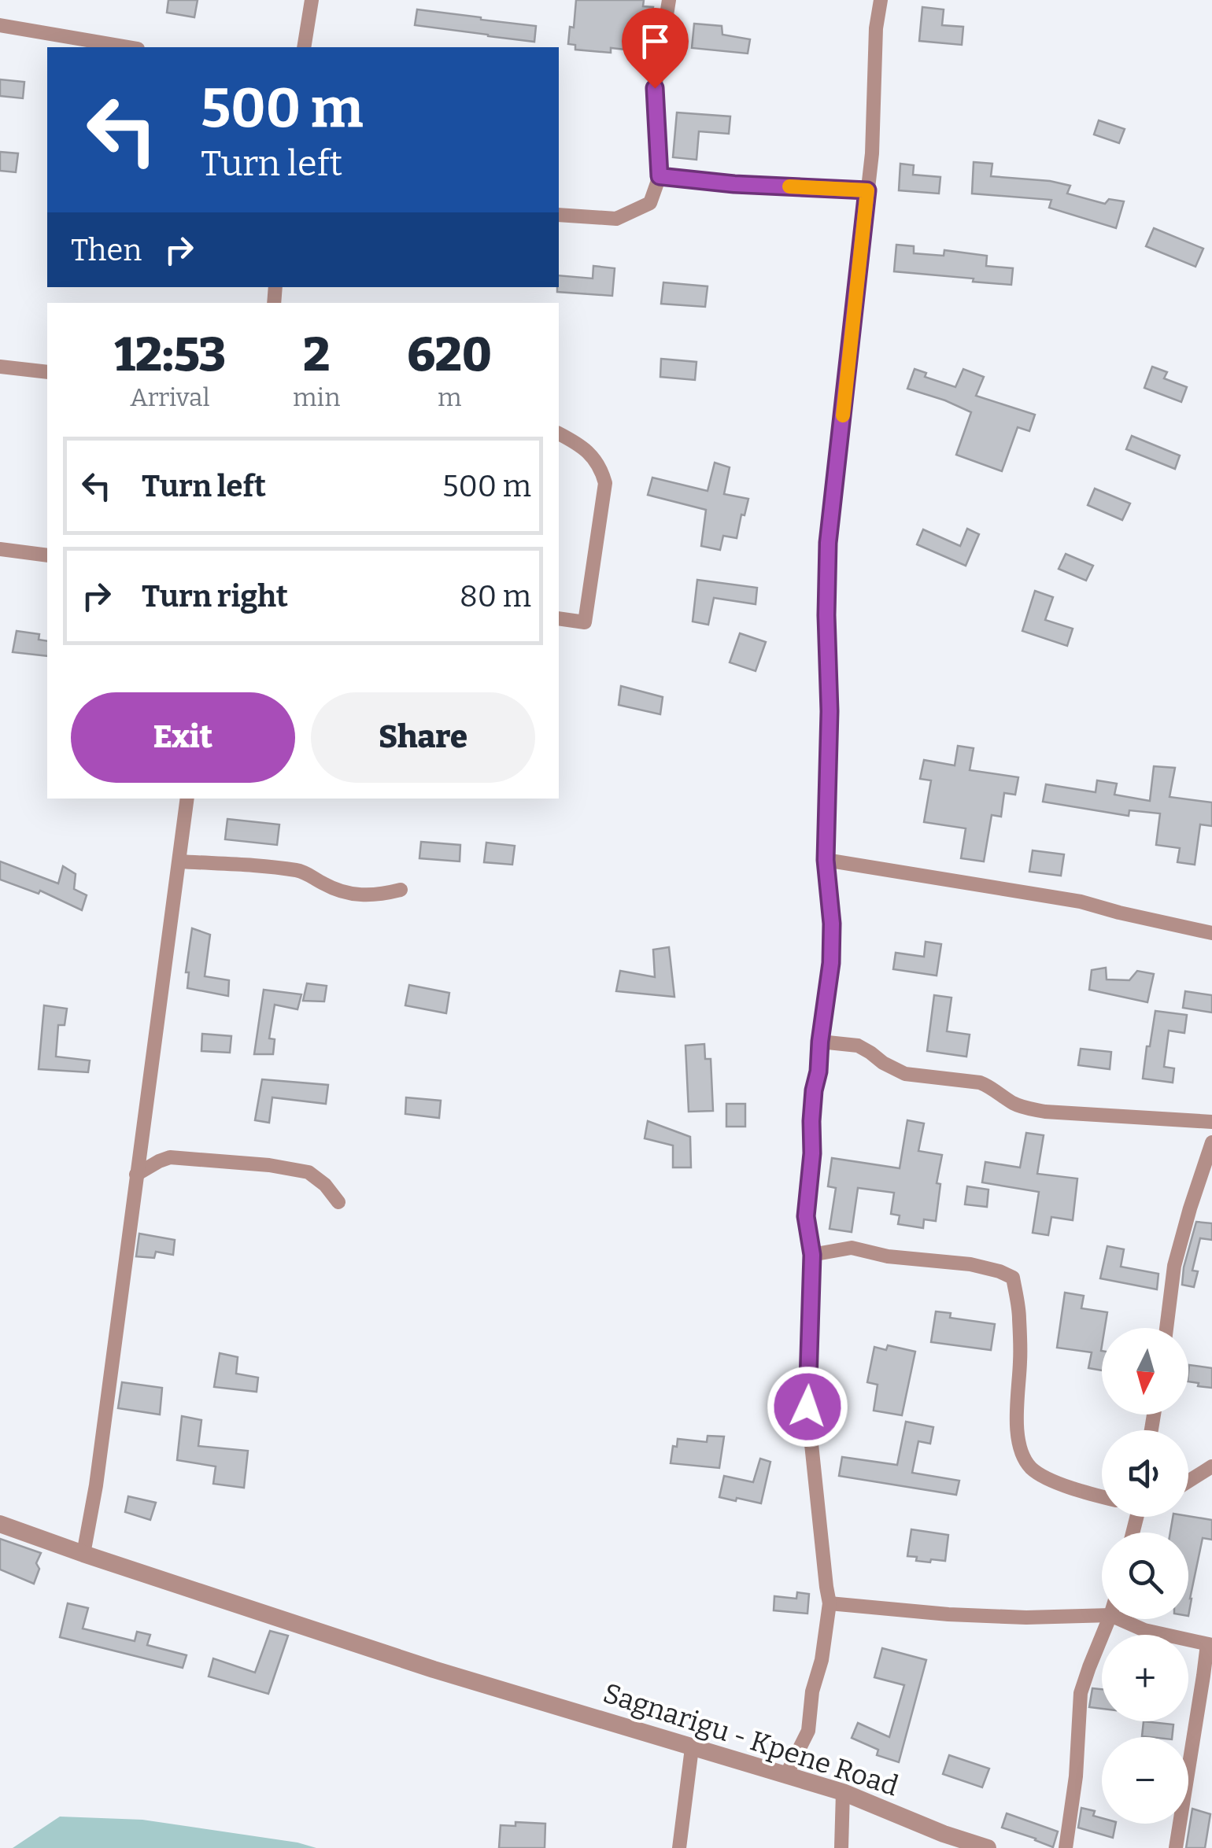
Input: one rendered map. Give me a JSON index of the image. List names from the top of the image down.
{
  "streets": {
    "street": ["Sagnarigu - Kpene Road"]
  },
  "north": "bottom",
  "page": {
    "turn": ["500 m", "Turn left"],
    "then": "Then",
    "eta": [
      "12:53",
      "Arrival",
      "2",
      "min",
      "620",
      "m"
    ],
    "list": [
      {
        "name": "Turn left",
        "value": "500 m"
      },
      {
        "name": "Turn right",
        "value": "80 m"
      }
    ],
    "buttons": ["Exit", "Share"],
    "map_buttons": ["+", "−"]
  }
}
